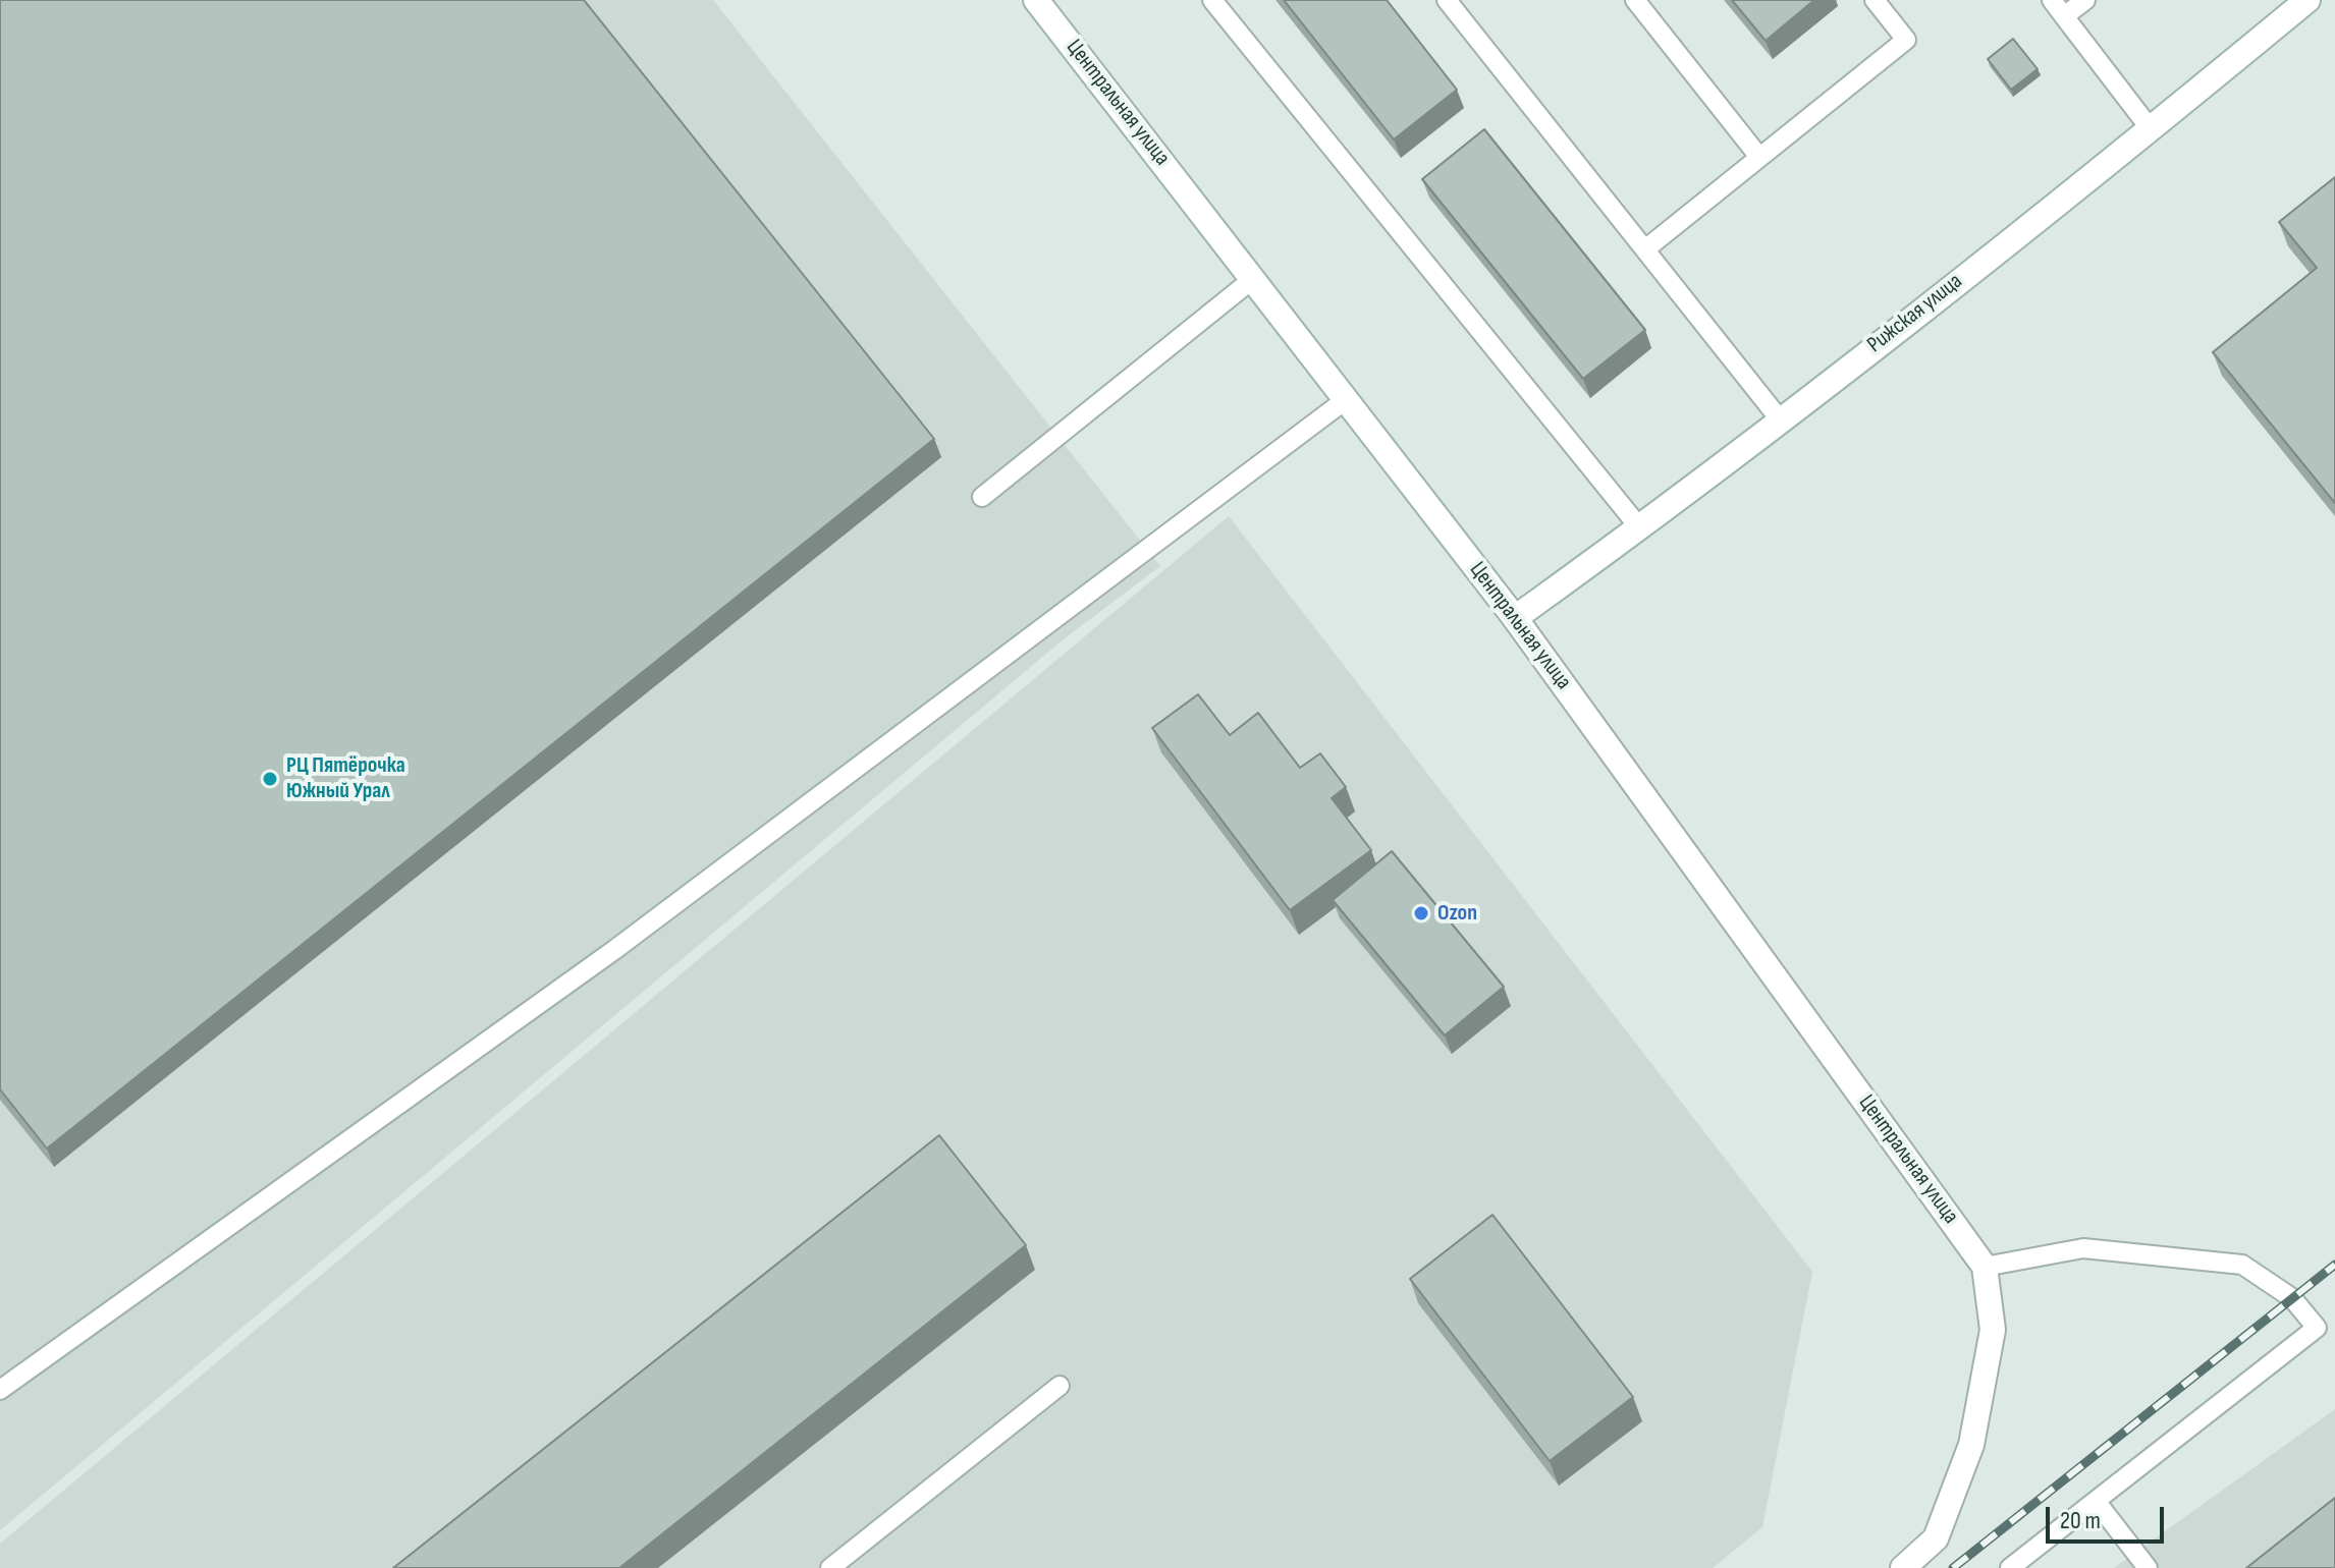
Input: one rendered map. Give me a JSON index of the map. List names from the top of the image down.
{
  "streets": {
    "street": ["Центральная улица", "Рижская улица"]
  },
  "crossings": [
    ["Центральная улица", "Рижская улица"]
  ],
  "places": ["РЦ Пятёрочка Южный Урал", "Ozon"],
  "scale_bar": "20 m"
}
